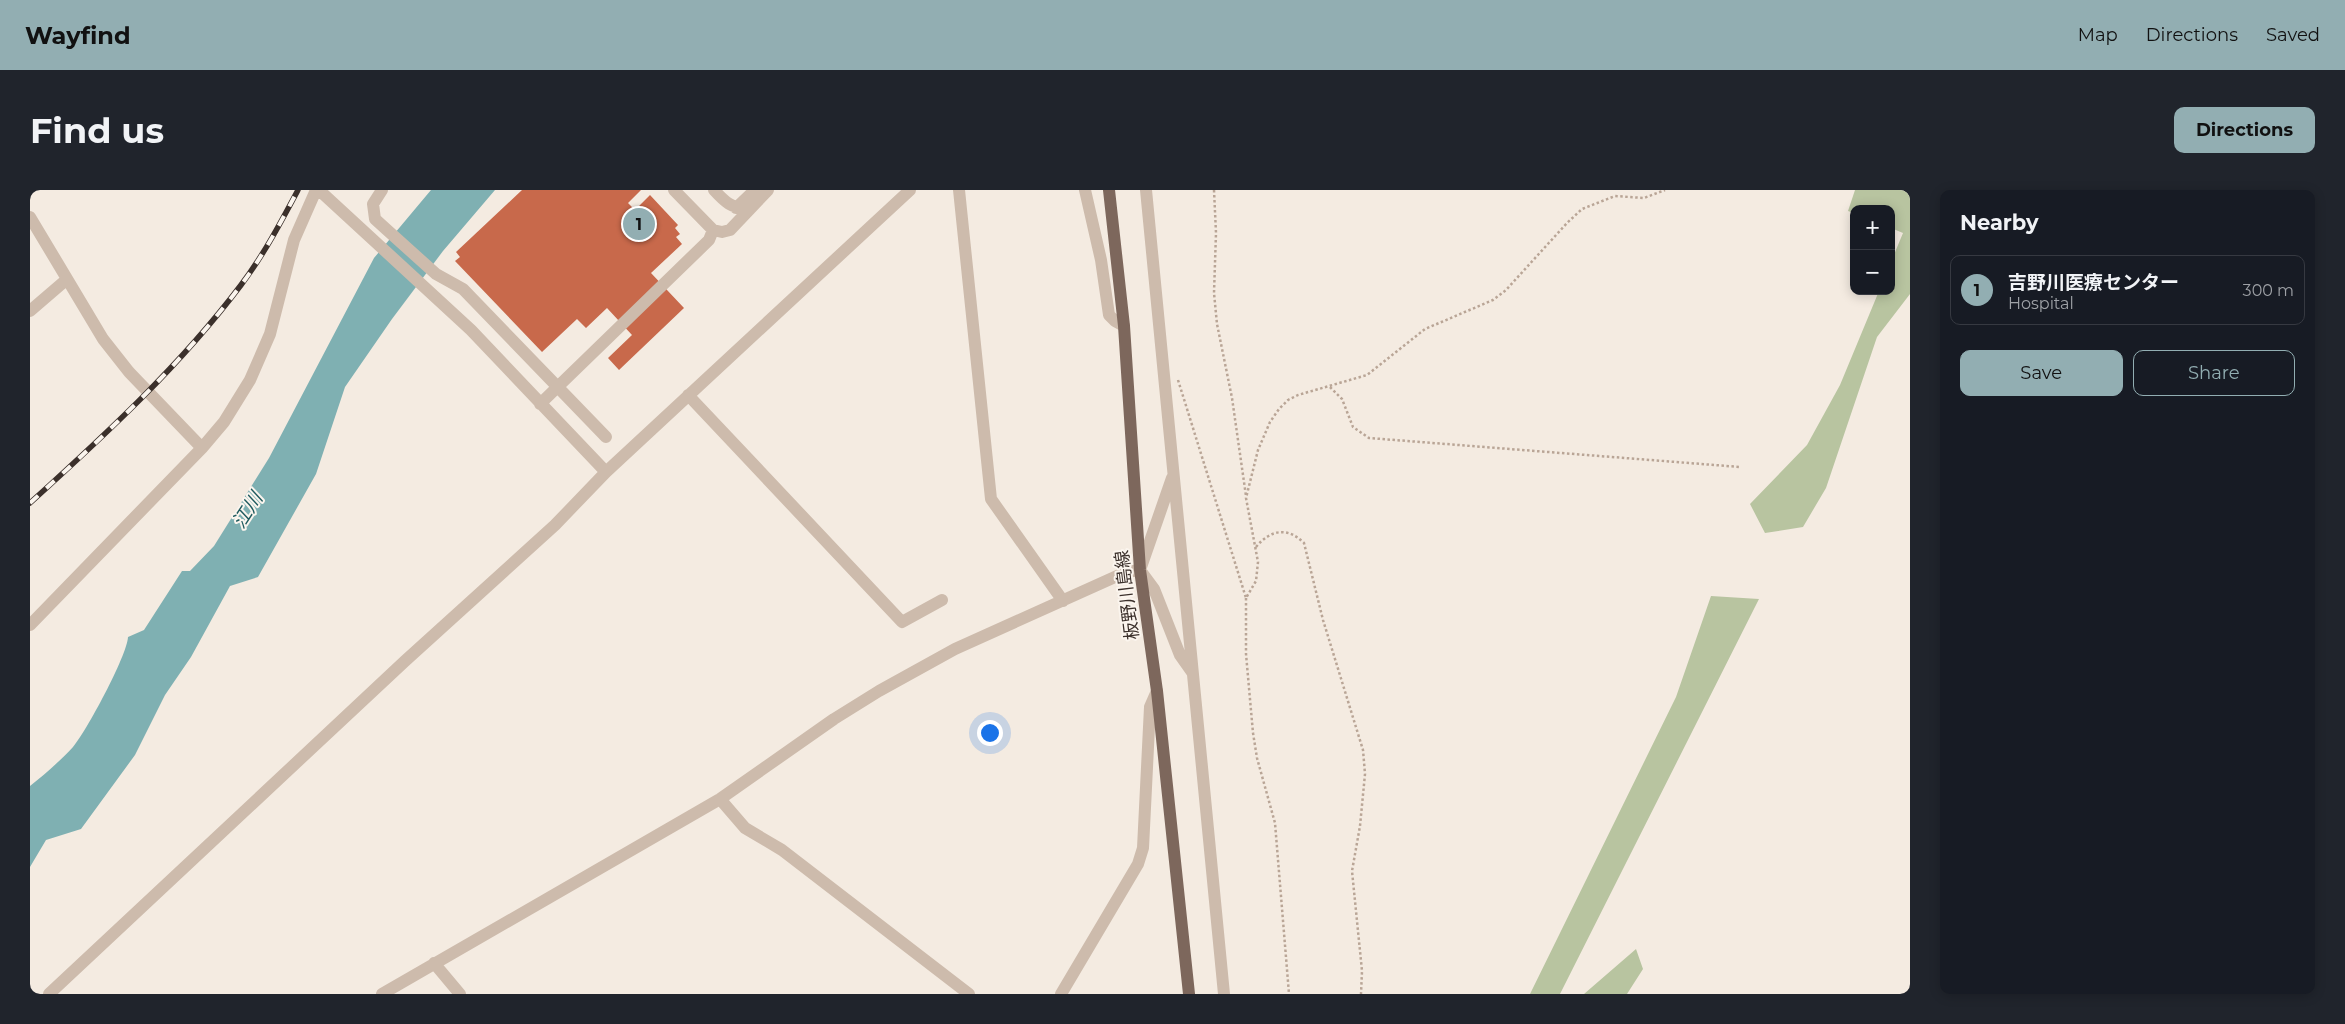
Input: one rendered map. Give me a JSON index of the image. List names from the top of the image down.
{
  "streets": {
    "main road": ["板野川島線"]
  },
  "water": ["江川"],
  "page": {
    "header": "Wayfind",
    "nav": ["Map", "Directions", "Saved"],
    "buttons": [
      "Directions",
      ["Save", "Share"]
    ],
    "title": "Find us",
    "heading": "Nearby",
    "map_buttons": ["+", "−"],
    "pins": "1",
    "list": [
      {
        "mark": "1",
        "name": "吉野川医療センター",
        "note": "Hospital",
        "value": "300 m"
      }
    ]
  }
}
